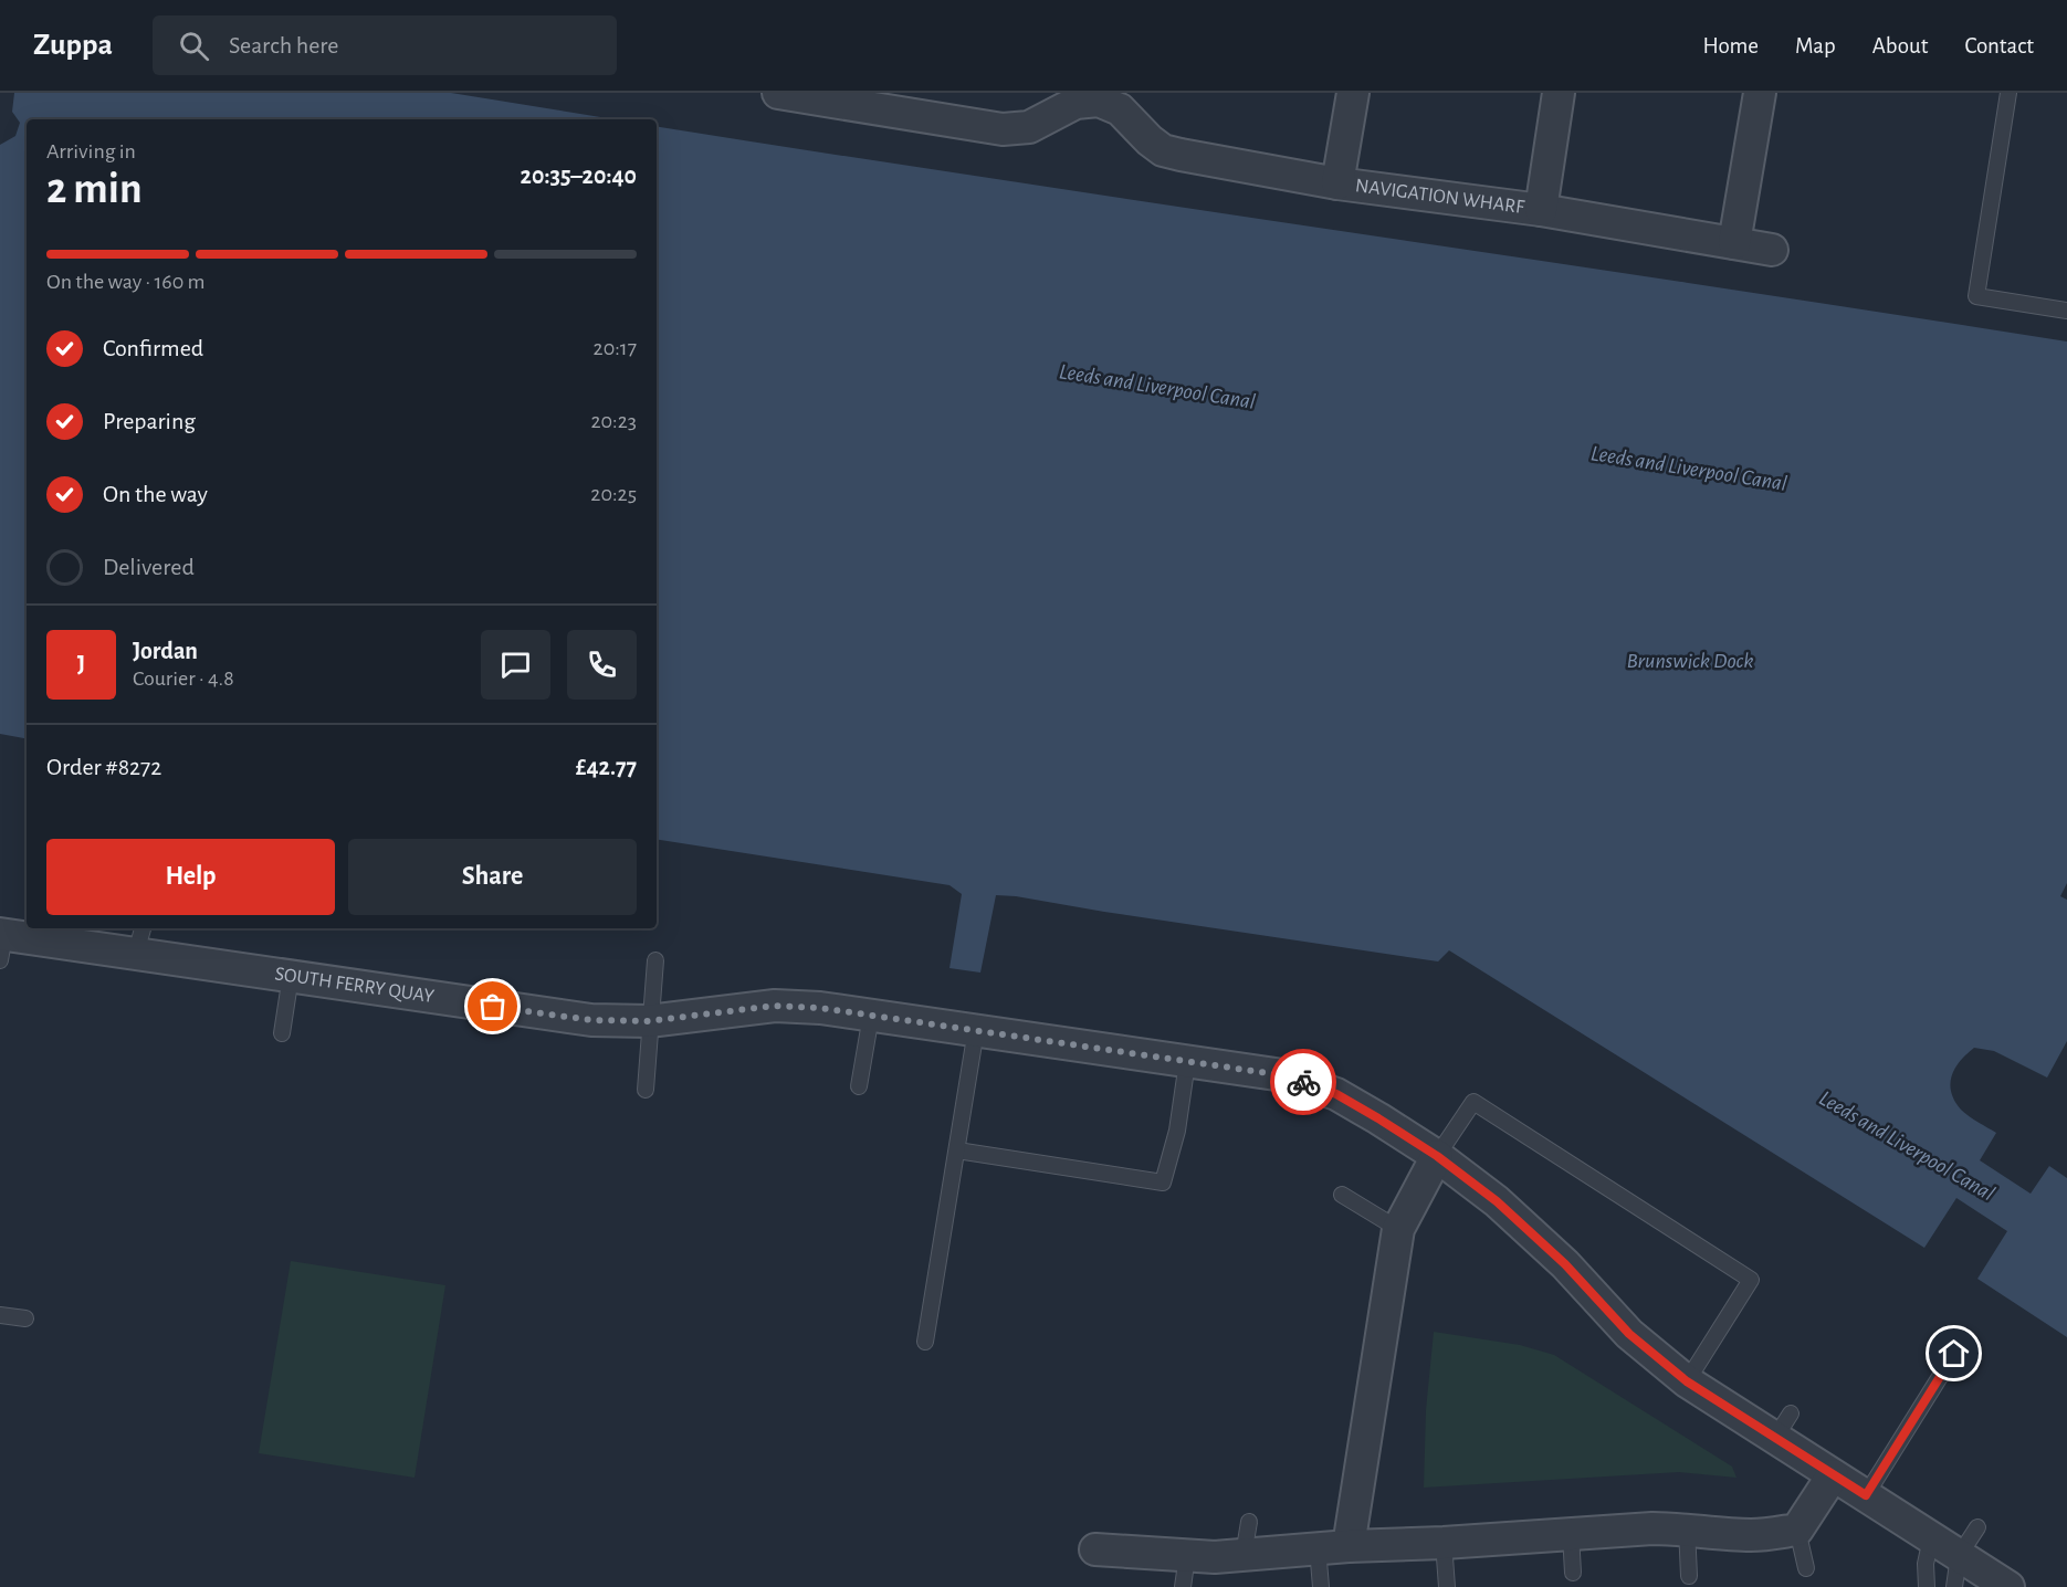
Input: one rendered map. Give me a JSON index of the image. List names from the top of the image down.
{
  "streets": {
    "street": ["NAVIGATION WHARF", "SOUTH FERRY QUAY"]
  },
  "water": ["Leeds and Liverpool Canal", "Brunswick Dock"],
  "page": {
    "header": "Zuppa",
    "search": "Search here",
    "nav": [
      "Home",
      "Map",
      "About",
      "Contact"
    ],
    "heading": ["2 min", "Arriving in", "20:35–20:40"],
    "panel": [
      "Jordan",
      "Courier · 4.8",
      "Order #8272",
      "£42.77"
    ],
    "bar": "On the way · 160 m",
    "list": [
      ["Confirmed", "20:17"],
      ["Preparing", "20:23"],
      ["On the way", "20:25"],
      "Delivered"
    ],
    "round": "J",
    "buttons": ["Help", "Share"]
  }
}
